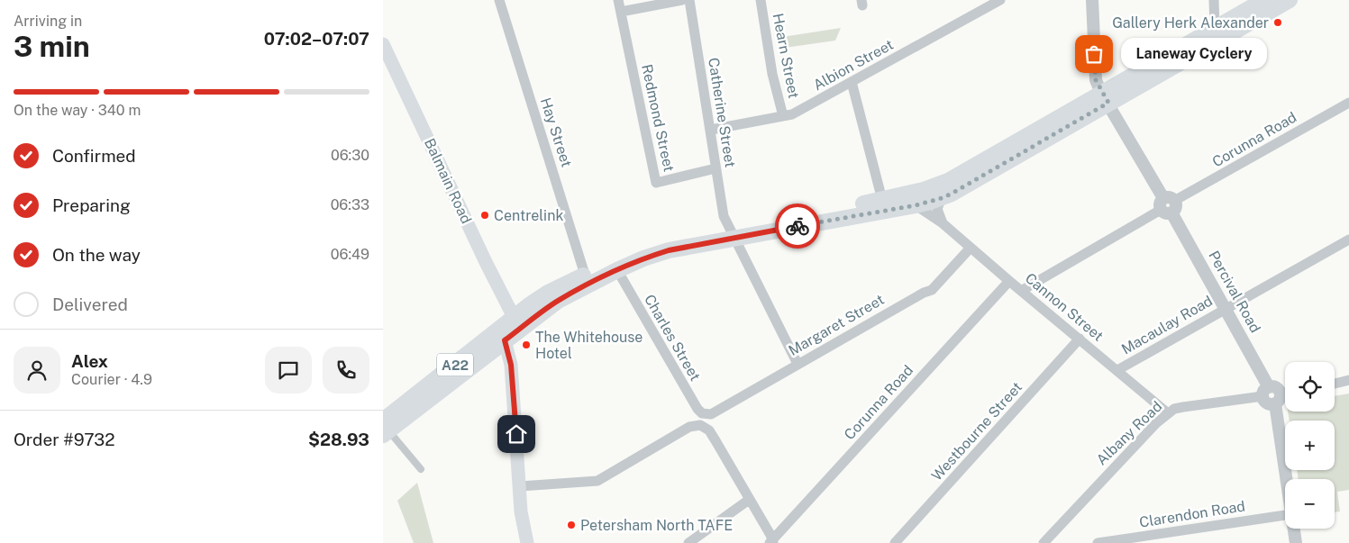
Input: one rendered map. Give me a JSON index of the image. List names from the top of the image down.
{
  "streets": {
    "highway": ["A22"],
    "main road": ["Balmain Road"],
    "street": [
      "Hearn Street",
      "Albion Street",
      "Catherine Street",
      "Redmond Street",
      "Hay Street",
      "Corunna Road",
      "Percival Road",
      "Cannon Street",
      "Margaret Street",
      "Macaulay Road",
      "Charles Street",
      "Westbourne Street",
      "Albany Road",
      "Clarendon Road"
    ]
  },
  "crossings": [
    ["Hearn Street", "Albion Street"],
    ["Albion Street", "Catherine Street"],
    ["Catherine Street", "Redmond Street"],
    ["Catherine Street", "Margaret Street"],
    ["Catherine Street", "A22"],
    ["Hay Street", "A22"],
    ["Corunna Road", "Percival Road"],
    ["Corunna Road", "Cannon Street"],
    ["Balmain Road", "A22"],
    ["Percival Road", "Macaulay Road"],
    ["Percival Road", "A22"],
    ["Percival Road", "Albany Road"],
    ["Cannon Street", "Margaret Street"],
    ["Cannon Street", "Macaulay Road"],
    ["Cannon Street", "A22"],
    ["Cannon Street", "Westbourne Street"],
    ["Cannon Street", "Albany Road"],
    ["Margaret Street", "Charles Street"],
    ["Charles Street", "A22"]
  ],
  "places": [
    "Gallery Herk Alexander",
    "Laneway Cyclery",
    "Centrelink",
    "The Whitehouse Hotel",
    "Petersham North TAFE"
  ],
  "page": {
    "heading": ["3 min", "Arriving in", "07:02–07:07"],
    "panel": [
      "Alex",
      "Courier · 4.9",
      "Order #9732",
      "$28.93"
    ],
    "bubble": "Laneway Cyclery",
    "bar": "On the way · 340 m",
    "list": [
      ["Confirmed", "06:30"],
      ["Preparing", "06:33"],
      ["On the way", "06:49"],
      "Delivered"
    ],
    "map_buttons": ["+", "−"]
  }
}
